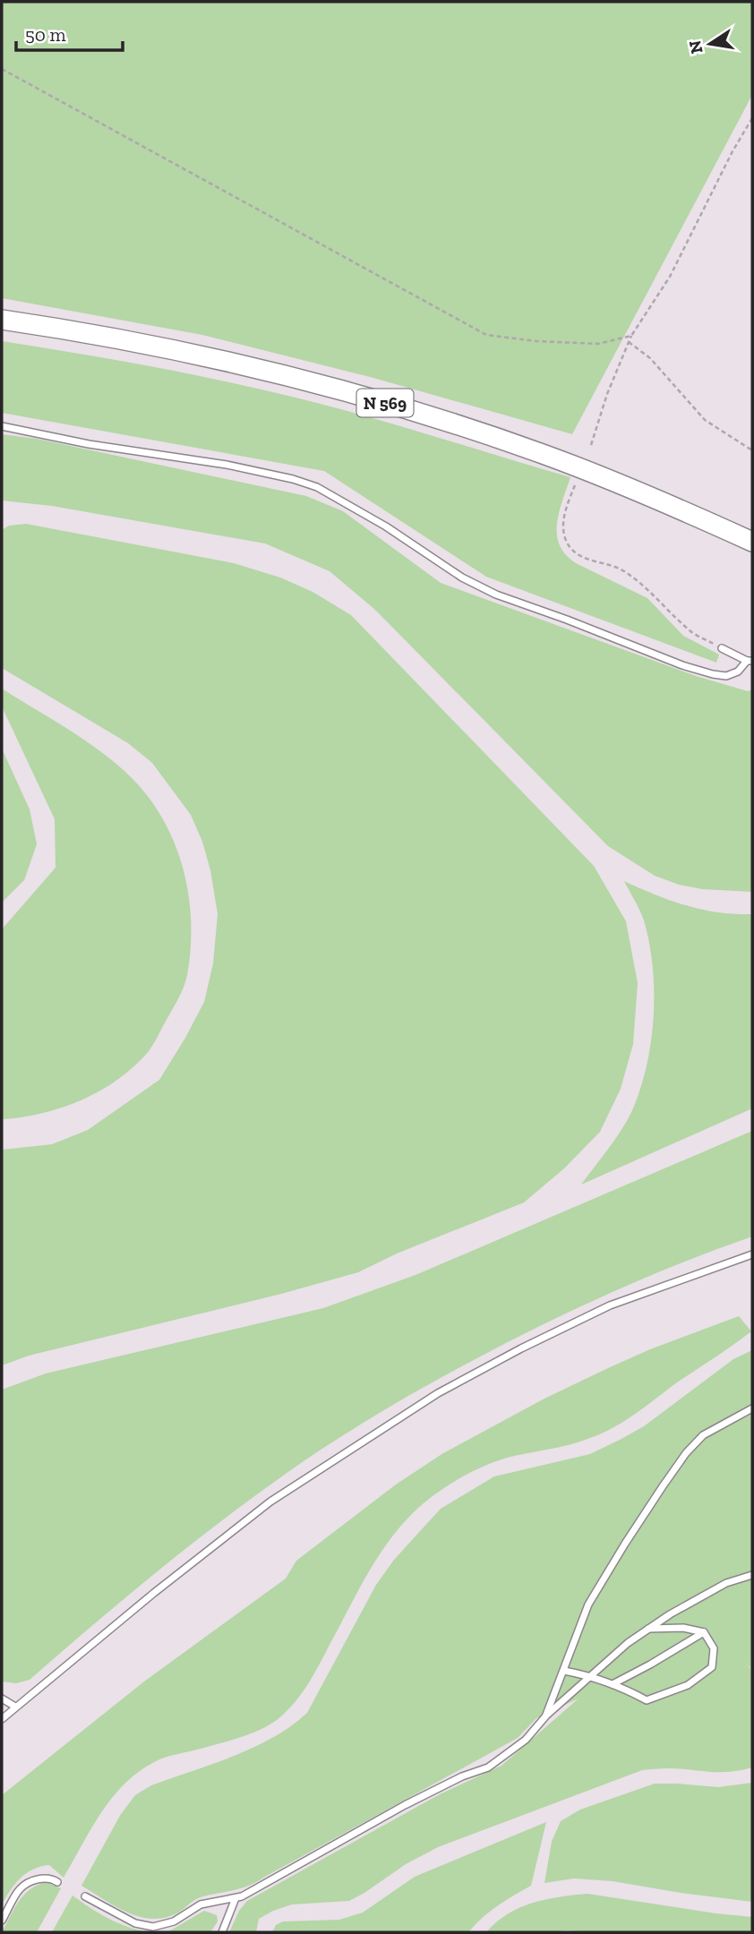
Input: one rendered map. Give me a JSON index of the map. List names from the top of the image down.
{
  "streets": {
    "main road": ["N 569"]
  },
  "scale_bar": "50 m",
  "north": "left"
}
